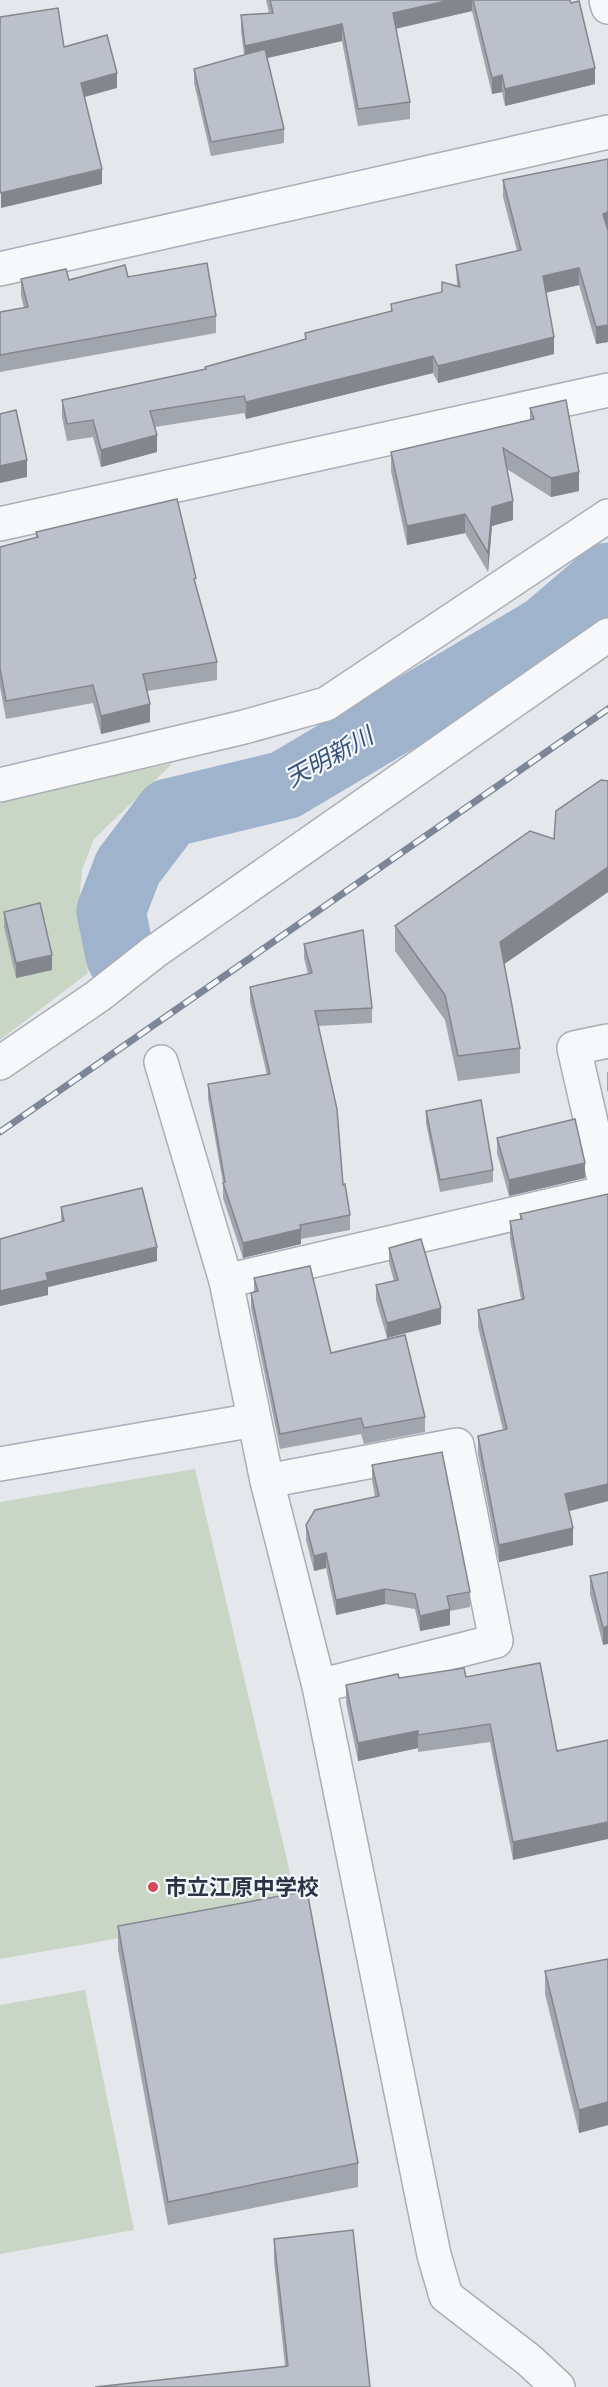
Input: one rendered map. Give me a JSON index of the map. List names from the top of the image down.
{
  "water": ["天明新川"],
  "places": ["市立江原中学校"]
}
